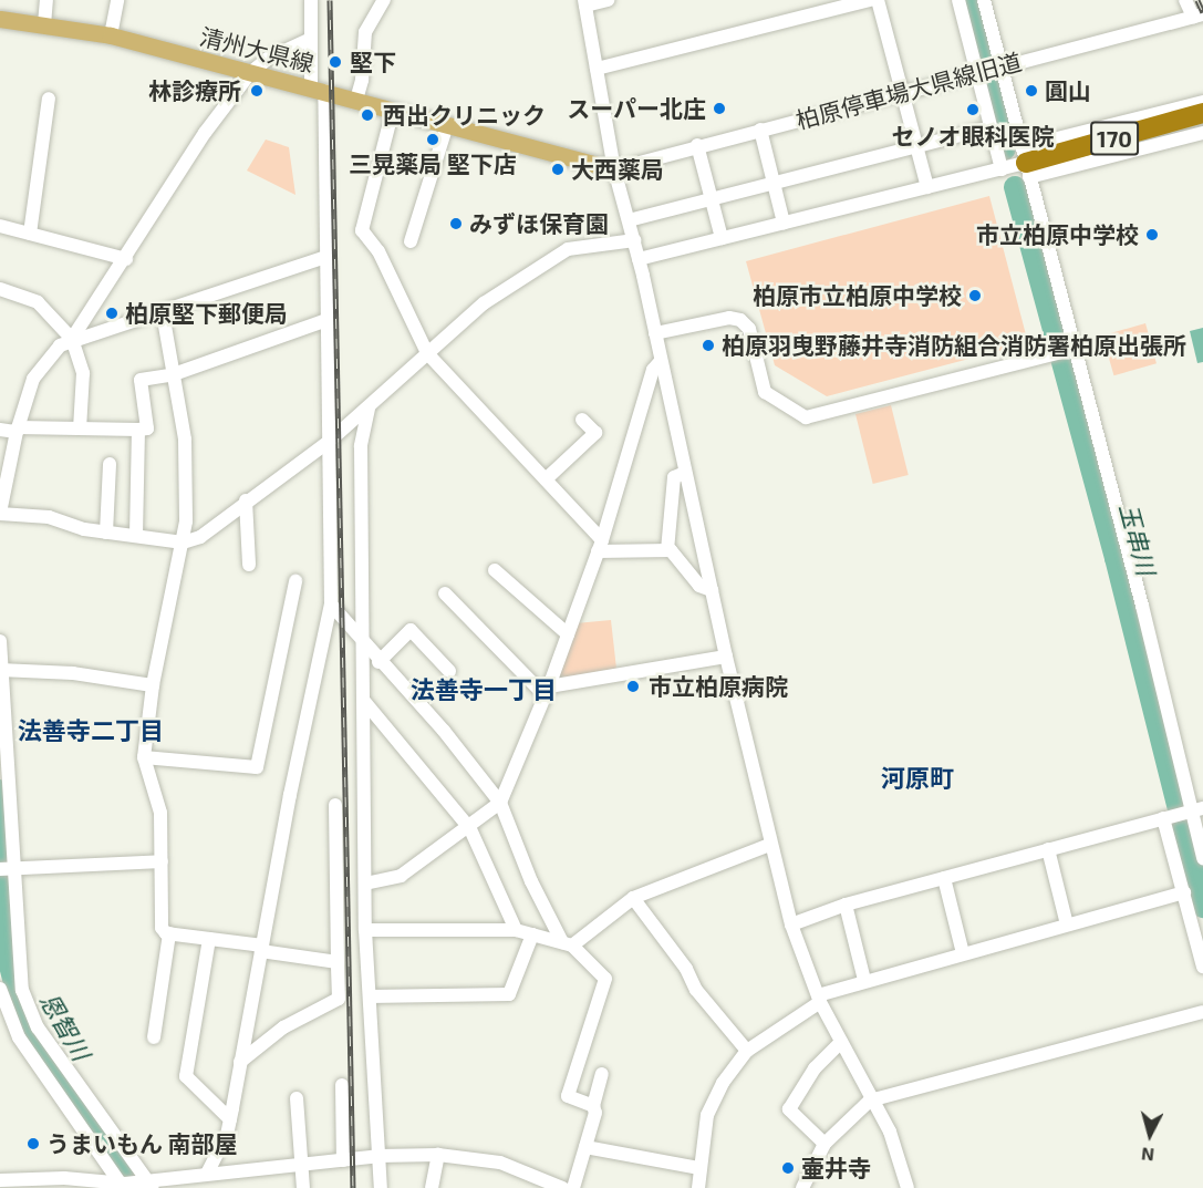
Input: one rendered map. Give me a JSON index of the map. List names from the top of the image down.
{
  "streets": {
    "highway": ["170"],
    "main road": ["清州大県線"],
    "street": ["柏原停車場大県線旧道"]
  },
  "crossings": [
    ["清州大県線", "柏原停車場大県線旧道"]
  ],
  "districts": ["法善寺一丁目", "法善寺二丁目", "河原町"],
  "water": ["玉串川", "恩智川"],
  "places": [
    "堅下",
    "林診療所",
    "圓山",
    "スーパー北庄",
    "セノオ眼科医院",
    "西出クリニック",
    "三晃薬局 堅下店",
    "大西薬局",
    "みずほ保育園",
    "市立柏原中学校",
    "柏原市立柏原中学校",
    "柏原堅下郵便局",
    "柏原羽曳野藤井寺消防組合消防署柏原出張所",
    "市立柏原病院",
    "うまいもん 南部屋",
    "壷井寺"
  ],
  "north": "bottom"
}
